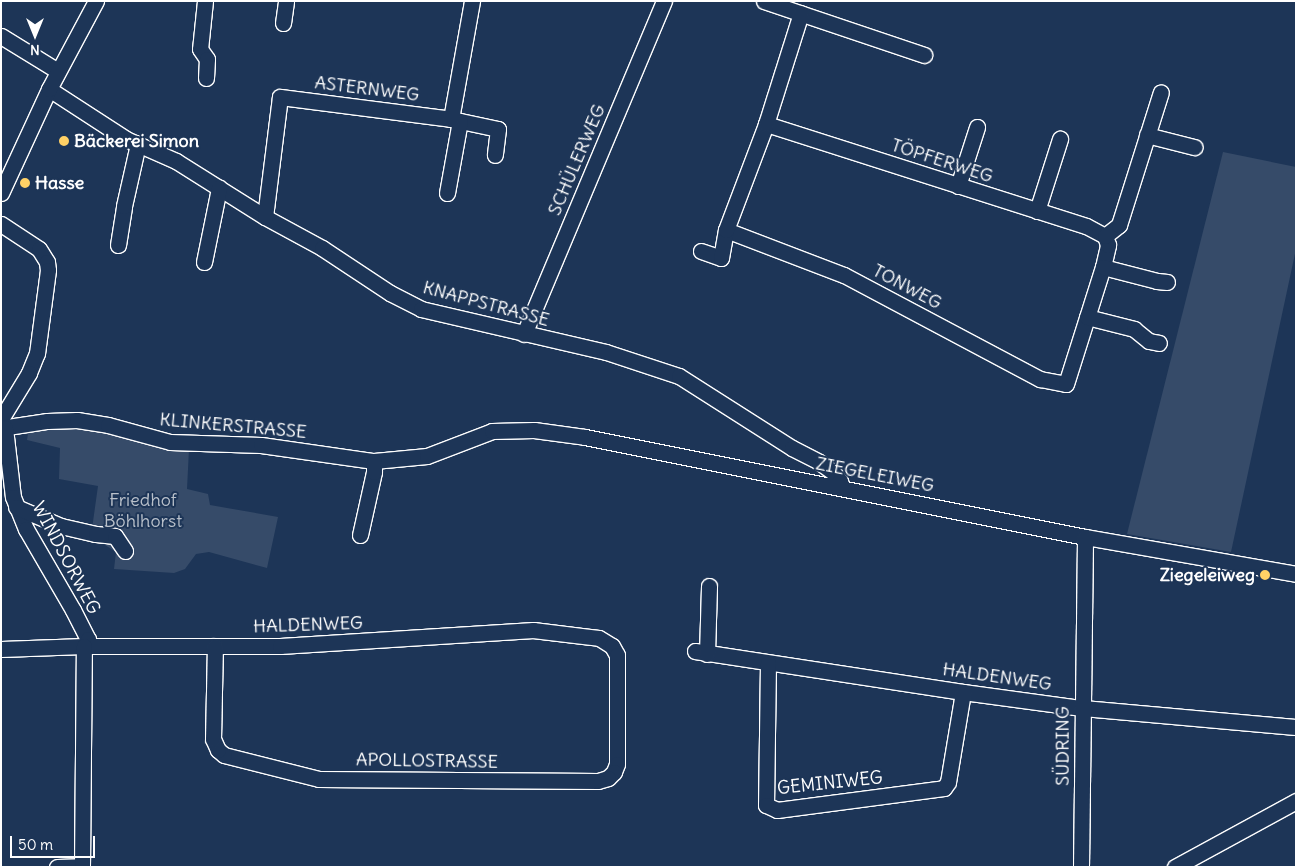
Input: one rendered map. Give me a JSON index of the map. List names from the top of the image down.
{
  "streets": {
    "street": [
      "ASTERNWEG",
      "SCHÜLERWEG",
      "TÖPFERWEG",
      "TONWEG",
      "KNAPPSTRASSE",
      "KLINKERSTRASSE",
      "ZIEGELEIWEG",
      "WINDSORWEG",
      "HALDENWEG",
      "SÜDRING",
      "APOLLOSTRASSE",
      "GEMINIWEG"
    ]
  },
  "crossings": [
    ["ASTERNWEG", "KNAPPSTRASSE"],
    ["SCHÜLERWEG", "KNAPPSTRASSE"],
    ["KNAPPSTRASSE", "ZIEGELEIWEG"],
    ["KLINKERSTRASSE", "ZIEGELEIWEG"],
    ["KLINKERSTRASSE", "WINDSORWEG"],
    ["ZIEGELEIWEG", "SÜDRING"],
    ["WINDSORWEG", "HALDENWEG"],
    ["HALDENWEG", "SÜDRING"],
    ["HALDENWEG", "APOLLOSTRASSE"],
    ["HALDENWEG", "GEMINIWEG"]
  ],
  "parks": ["Friedhof Böhlhorst"],
  "places": ["Bäckerei Simon", "Hasse", "Ziegeleiweg"],
  "scale_bar": "50 m",
  "north": "bottom"
}
